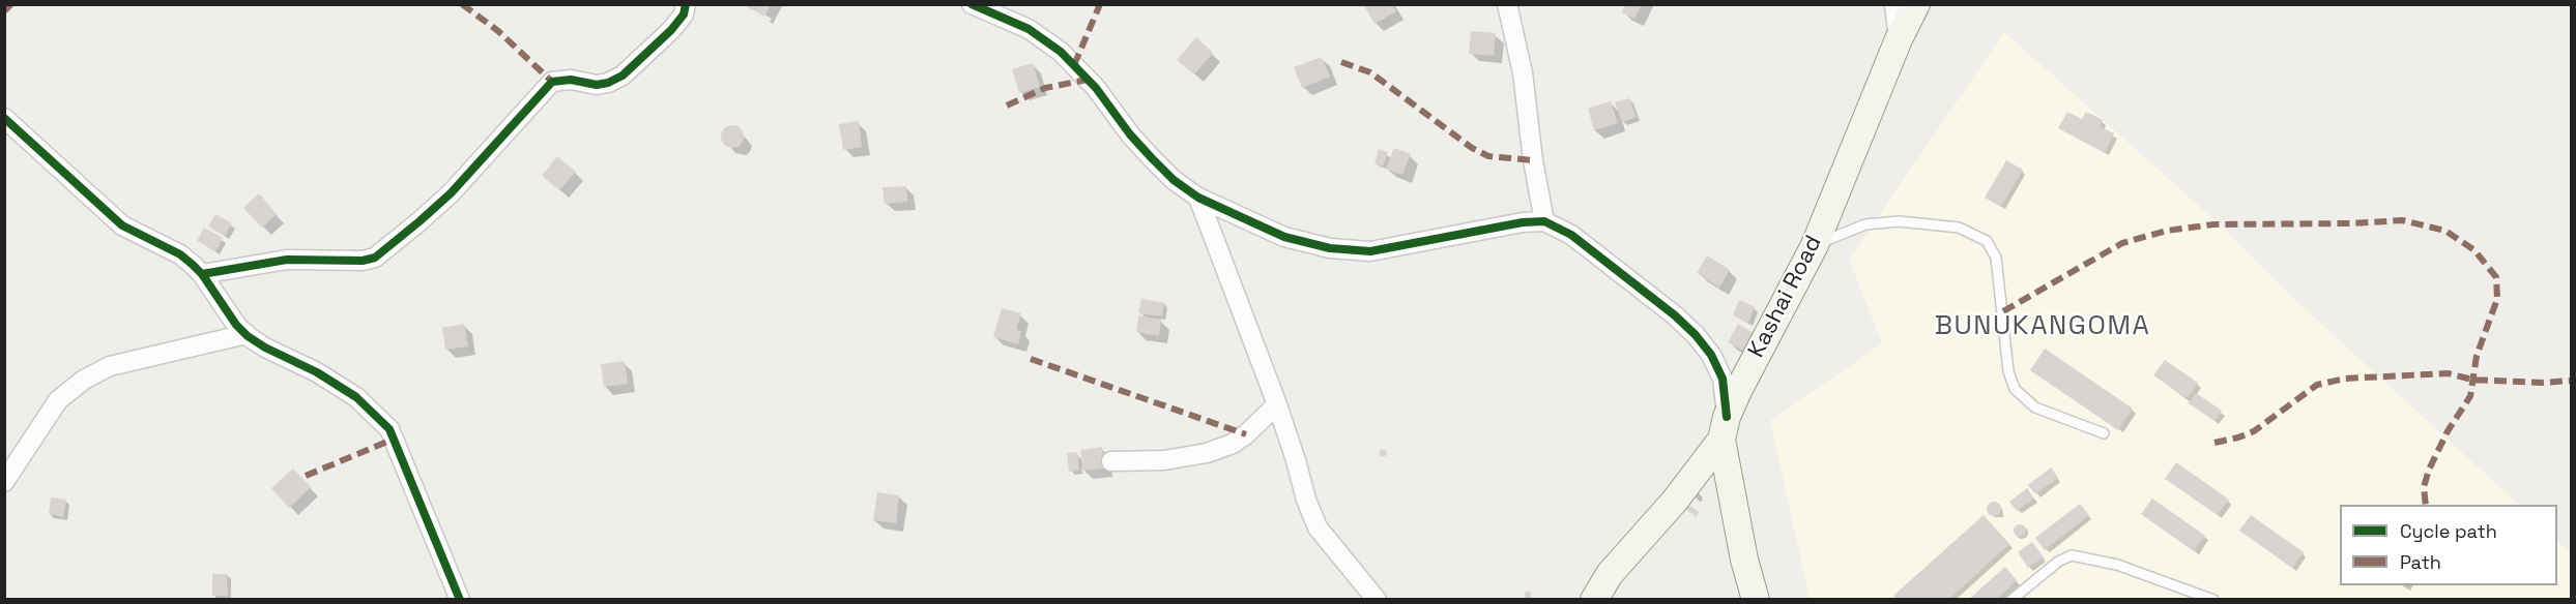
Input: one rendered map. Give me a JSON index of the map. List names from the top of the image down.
{
  "streets": {
    "street": ["Kashai Road"]
  },
  "districts": ["BUNUKANGOMA"],
  "legend": ["Cycle path", "Path"]
}
